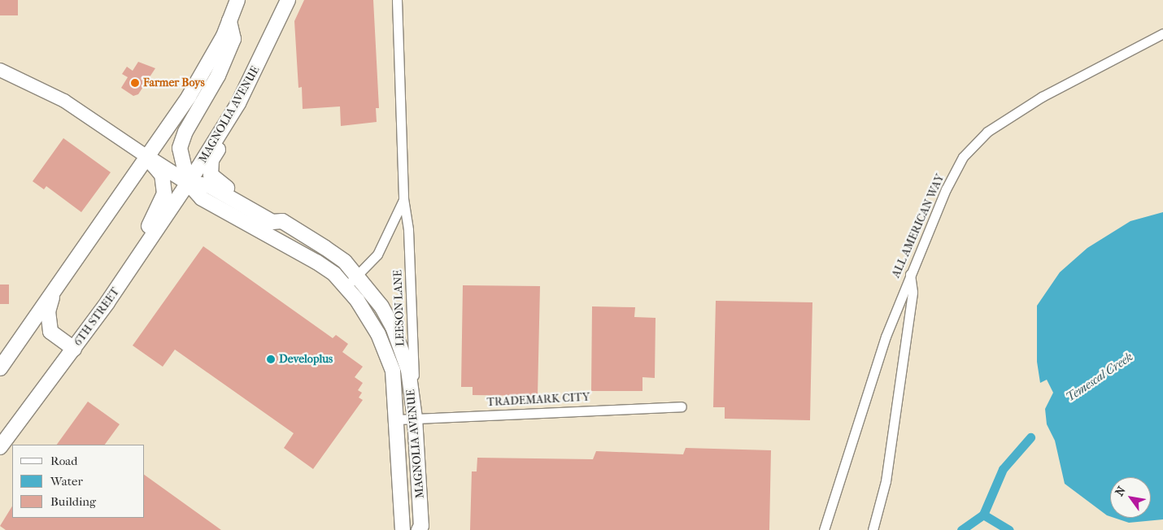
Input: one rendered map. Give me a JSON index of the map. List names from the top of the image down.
{
  "streets": {
    "main road": ["MAGNOLIA AVENUE", "6TH STREET"],
    "street": ["ALL AMERICAN WAY", "LEESON LANE", "TRADEMARK CITY"]
  },
  "crossings": [
    ["MAGNOLIA AVENUE", "LEESON LANE"],
    ["MAGNOLIA AVENUE", "6TH STREET"],
    ["MAGNOLIA AVENUE", "TRADEMARK CITY"],
    ["LEESON LANE", "TRADEMARK CITY"]
  ],
  "water": ["Temescal Creek"],
  "places": ["Farmer Boys", "Developlus"],
  "legend": ["Road", "Water", "Building"],
  "north": "top left"
}
